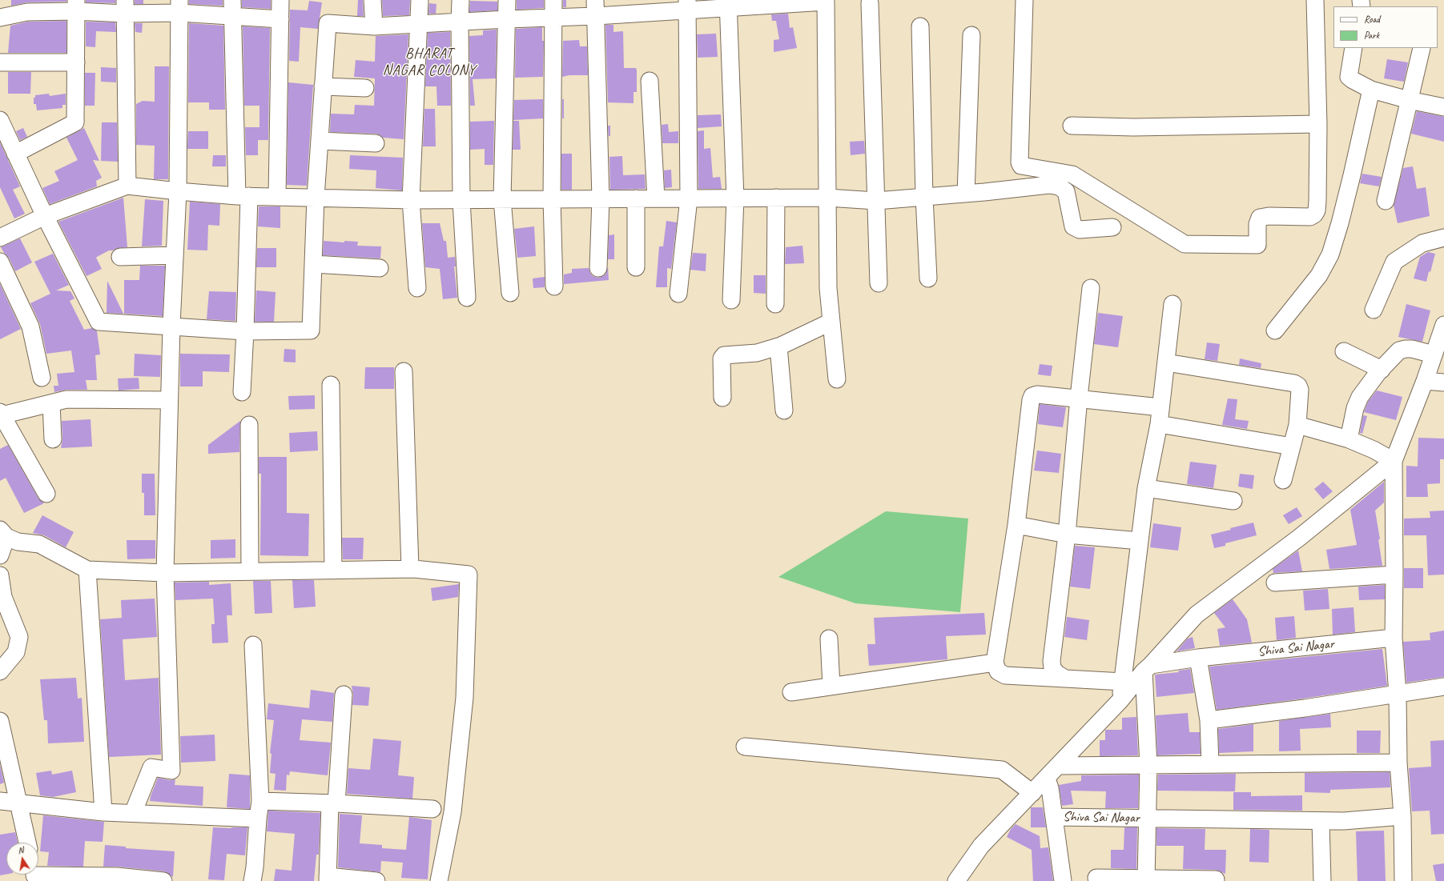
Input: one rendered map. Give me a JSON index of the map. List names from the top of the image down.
{
  "streets": {
    "street": ["Shiva Sai Nagar"]
  },
  "districts": ["BHARAT NAGAR COLONY"],
  "legend": ["Road", "Park"],
  "north": "top"
}
